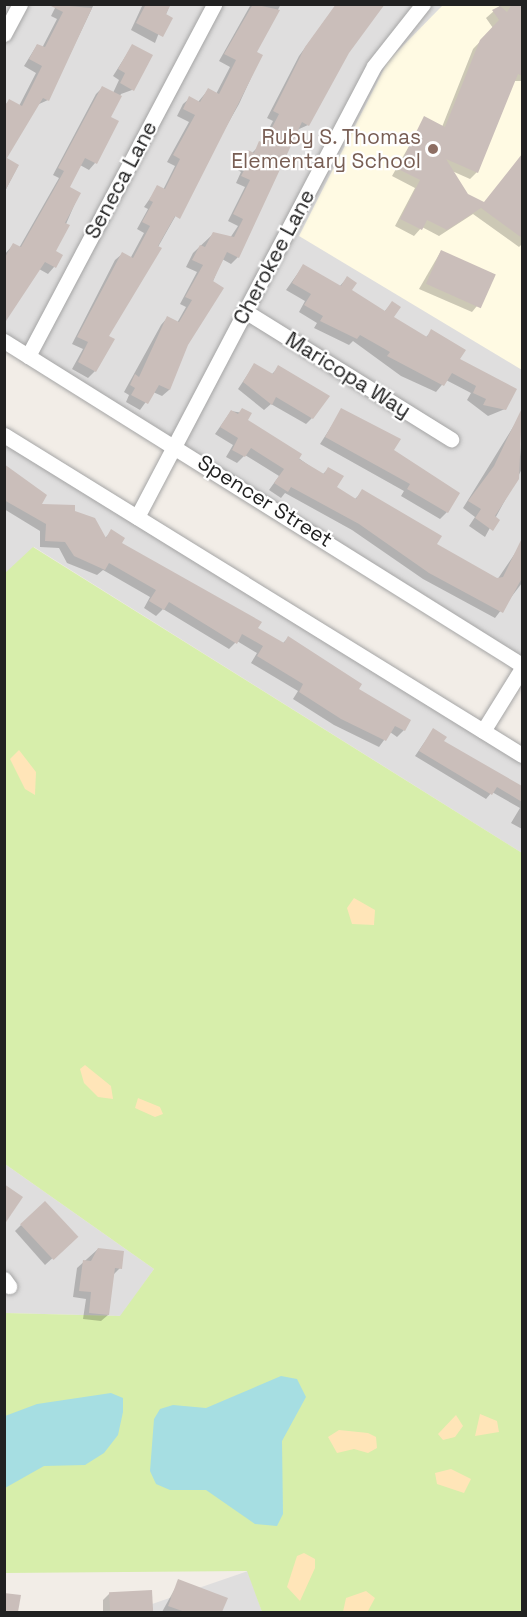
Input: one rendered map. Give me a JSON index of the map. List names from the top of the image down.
{
  "streets": {
    "street": [
      "Seneca Lane",
      "Cherokee Lane",
      "Maricopa Way",
      "Spencer Street"
    ]
  },
  "crossings": [
    ["Seneca Lane", "Spencer Street"],
    ["Cherokee Lane", "Maricopa Way"],
    ["Cherokee Lane", "Spencer Street"]
  ],
  "places": ["Ruby S. Thomas Elementary School"]
}
